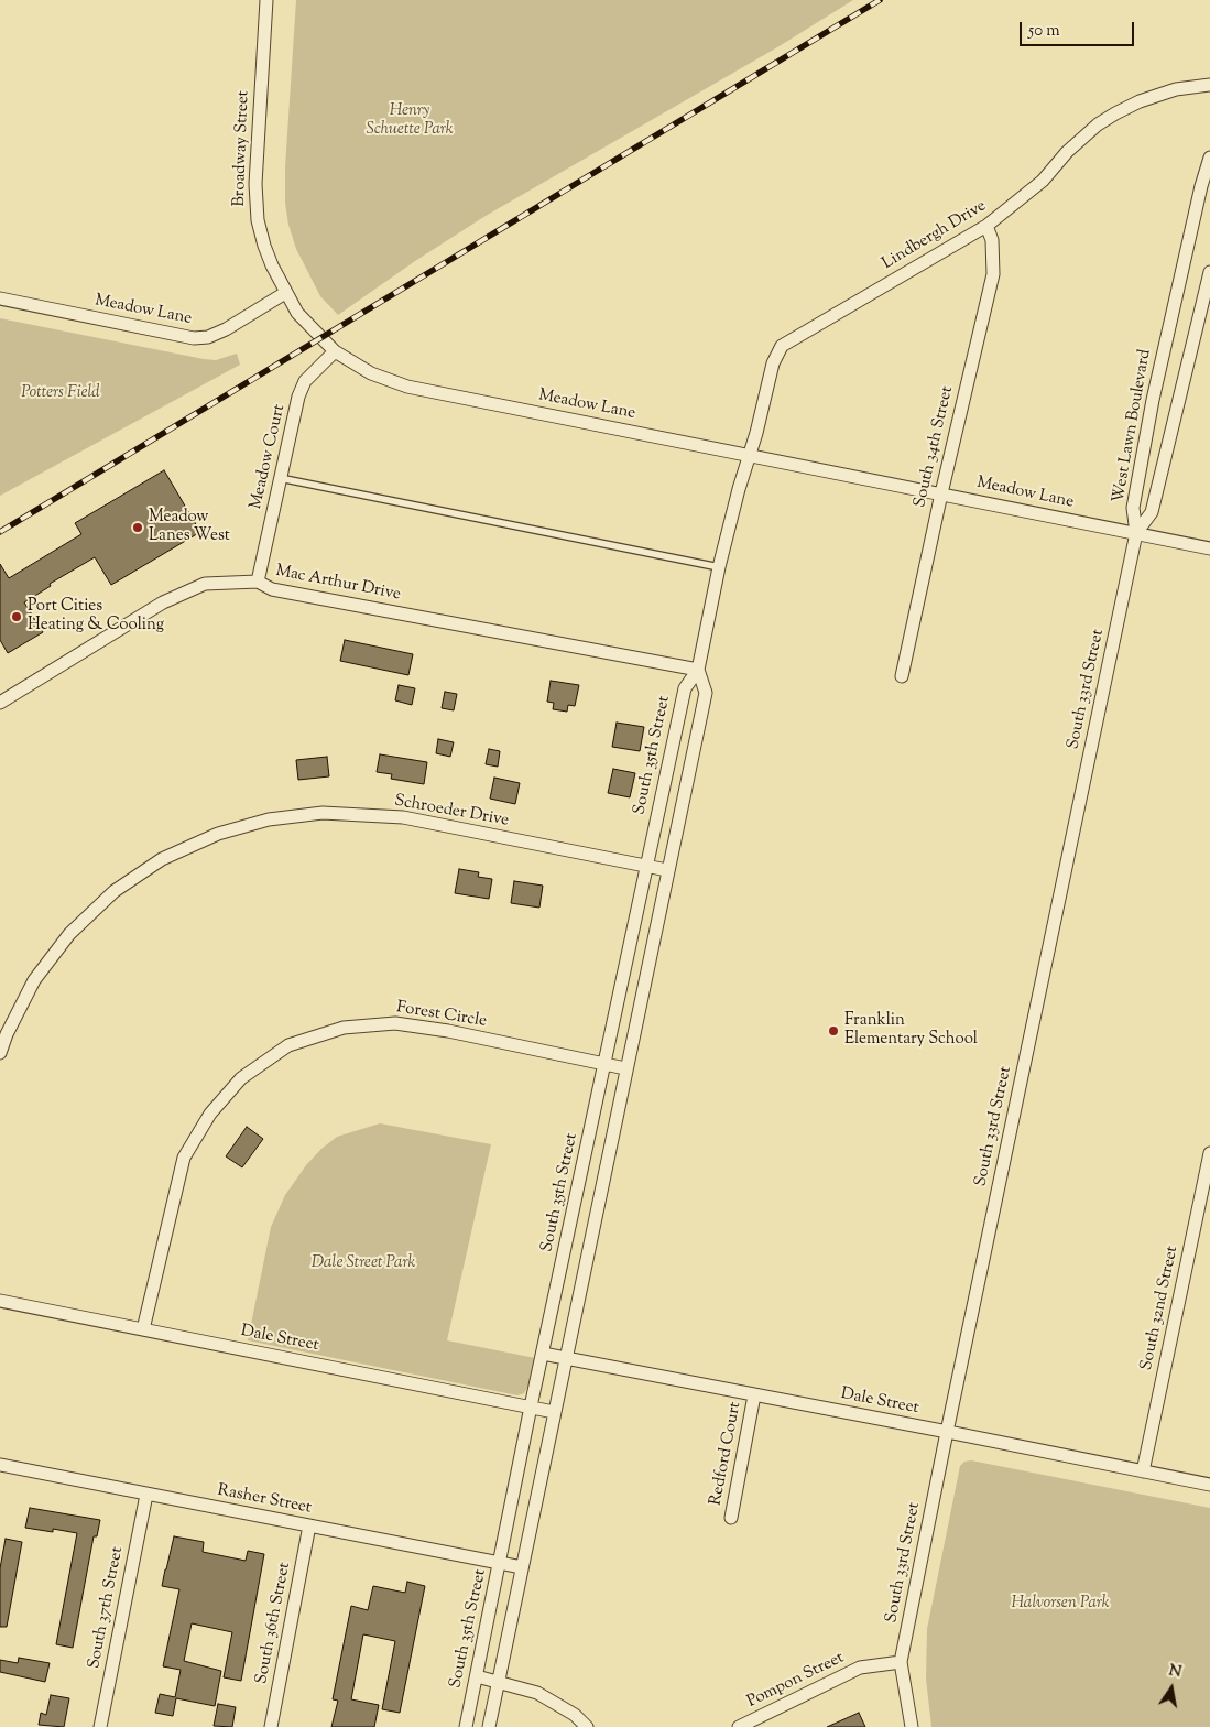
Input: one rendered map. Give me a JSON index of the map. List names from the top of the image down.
{
  "streets": {
    "street": [
      "Broadway Street",
      "Lindbergh Drive",
      "Meadow Lane",
      "West Lawn Boulevard",
      "South 34th Street",
      "Meadow Court",
      "Mac Arthur Drive",
      "South 33rd Street",
      "South 35th Street",
      "Schroeder Drive",
      "Forest Circle",
      "South 32nd Street",
      "Dale Street",
      "Redford Court",
      "Rasher Street",
      "South 37th Street",
      "South 36th Street",
      "Pompon Street"
    ]
  },
  "crossings": [
    ["Broadway Street", "Meadow Lane"],
    ["Lindbergh Drive", "South 34th Street"],
    ["Lindbergh Drive", "South 35th Street"],
    ["Meadow Lane", "West Lawn Boulevard"],
    ["Meadow Lane", "South 34th Street"],
    ["Meadow Lane", "Meadow Court"],
    ["Meadow Lane", "South 33rd Street"],
    ["Meadow Lane", "South 35th Street"],
    ["West Lawn Boulevard", "South 33rd Street"],
    ["Meadow Court", "Mac Arthur Drive"],
    ["Mac Arthur Drive", "South 35th Street"],
    ["South 33rd Street", "Dale Street"],
    ["South 33rd Street", "Pompon Street"],
    ["South 35th Street", "Schroeder Drive"],
    ["South 35th Street", "Forest Circle"],
    ["South 35th Street", "Dale Street"],
    ["South 35th Street", "Rasher Street"],
    ["Forest Circle", "Dale Street"],
    ["South 32nd Street", "Dale Street"],
    ["Dale Street", "Redford Court"],
    ["Rasher Street", "South 37th Street"],
    ["Rasher Street", "South 36th Street"]
  ],
  "parks": [
    "Henry Schuette Park",
    "Potters Field",
    "Dale Street Park",
    "Halvorsen Park"
  ],
  "places": ["Meadow Lanes West", "Port Cities Heating & Cooling", "Franklin Elementary School"],
  "scale_bar": "50 m",
  "north": "top"
}
